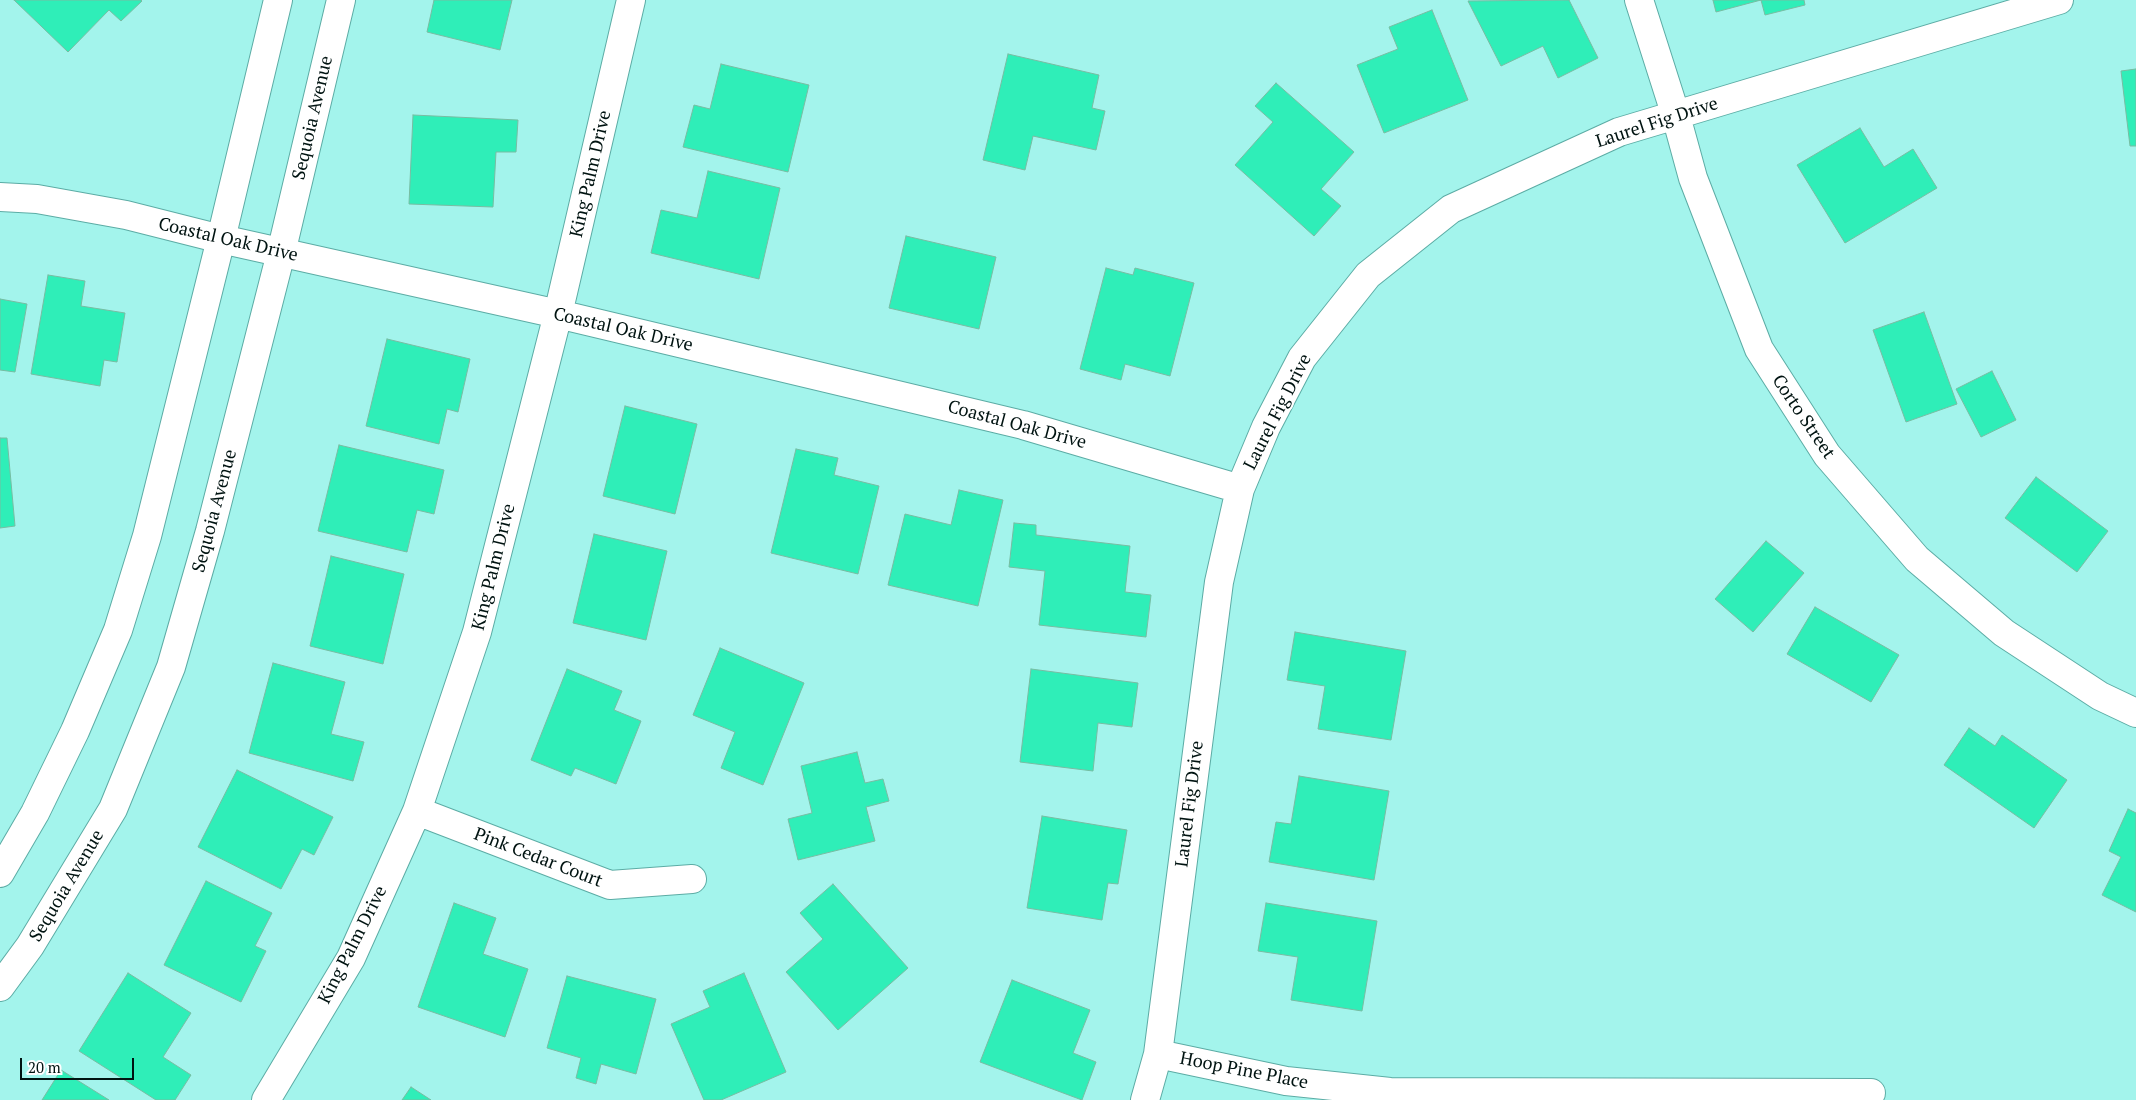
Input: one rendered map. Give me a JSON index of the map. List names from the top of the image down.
{
  "streets": {
    "street": [
      "Sequoia Avenue",
      "Laurel Fig Drive",
      "King Palm Drive",
      "Coastal Oak Drive",
      "Corto Street",
      "Pink Cedar Court",
      "Hoop Pine Place"
    ]
  },
  "crossings": [
    ["Sequoia Avenue", "Coastal Oak Drive"],
    ["Laurel Fig Drive", "Coastal Oak Drive"],
    ["Laurel Fig Drive", "Corto Street"],
    ["Laurel Fig Drive", "Hoop Pine Place"],
    ["King Palm Drive", "Coastal Oak Drive"],
    ["King Palm Drive", "Pink Cedar Court"]
  ],
  "scale_bar": "20 m"
}
